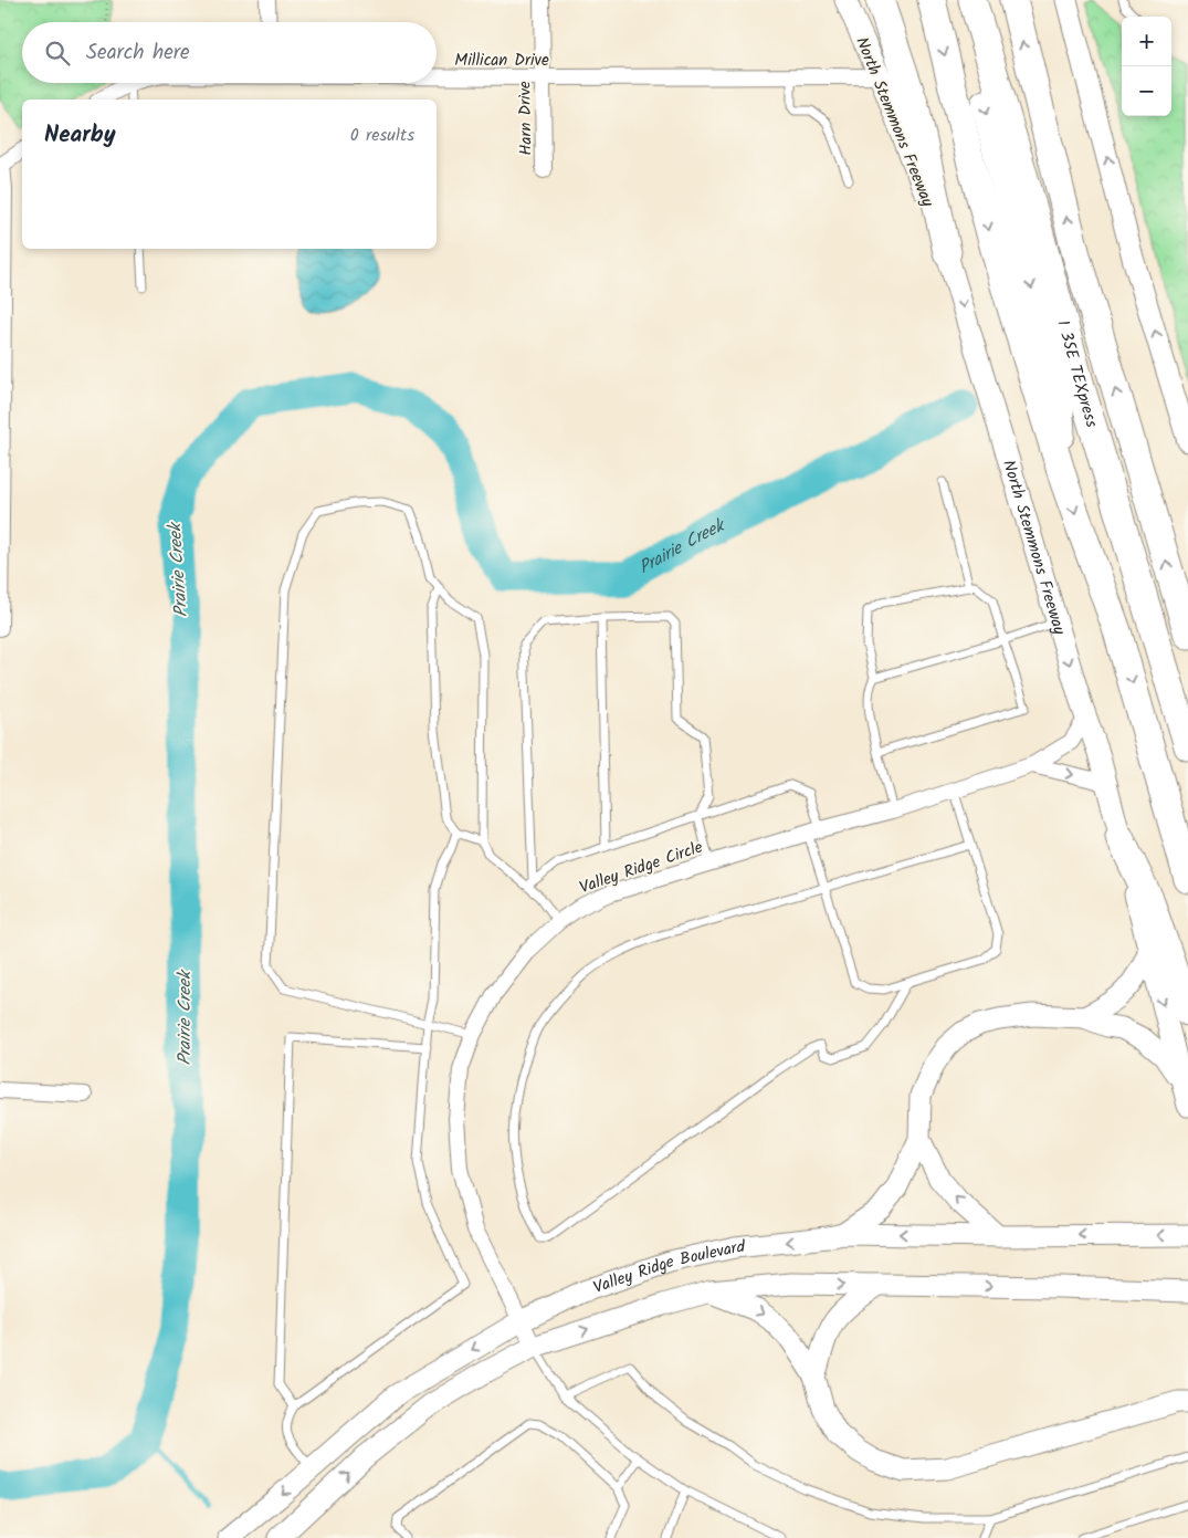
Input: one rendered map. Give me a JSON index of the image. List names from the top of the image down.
{
  "streets": {
    "highway": ["I 35E TEXpress"],
    "main road": ["North Stemmons Freeway", "Valley Ridge Boulevard"],
    "street": ["Millican Drive", "Harn Drive", "Valley Ridge Circle"]
  },
  "crossings": [
    ["Millican Drive", "Harn Drive"],
    ["Millican Drive", "North Stemmons Freeway"],
    ["North Stemmons Freeway", "Valley Ridge Circle"],
    ["Valley Ridge Circle", "Valley Ridge Boulevard"]
  ],
  "water": ["Prairie Creek"],
  "page": {
    "map_buttons": ["+", "−"],
    "search": "Search here",
    "heading": ["Nearby", "0 results"]
  }
}
